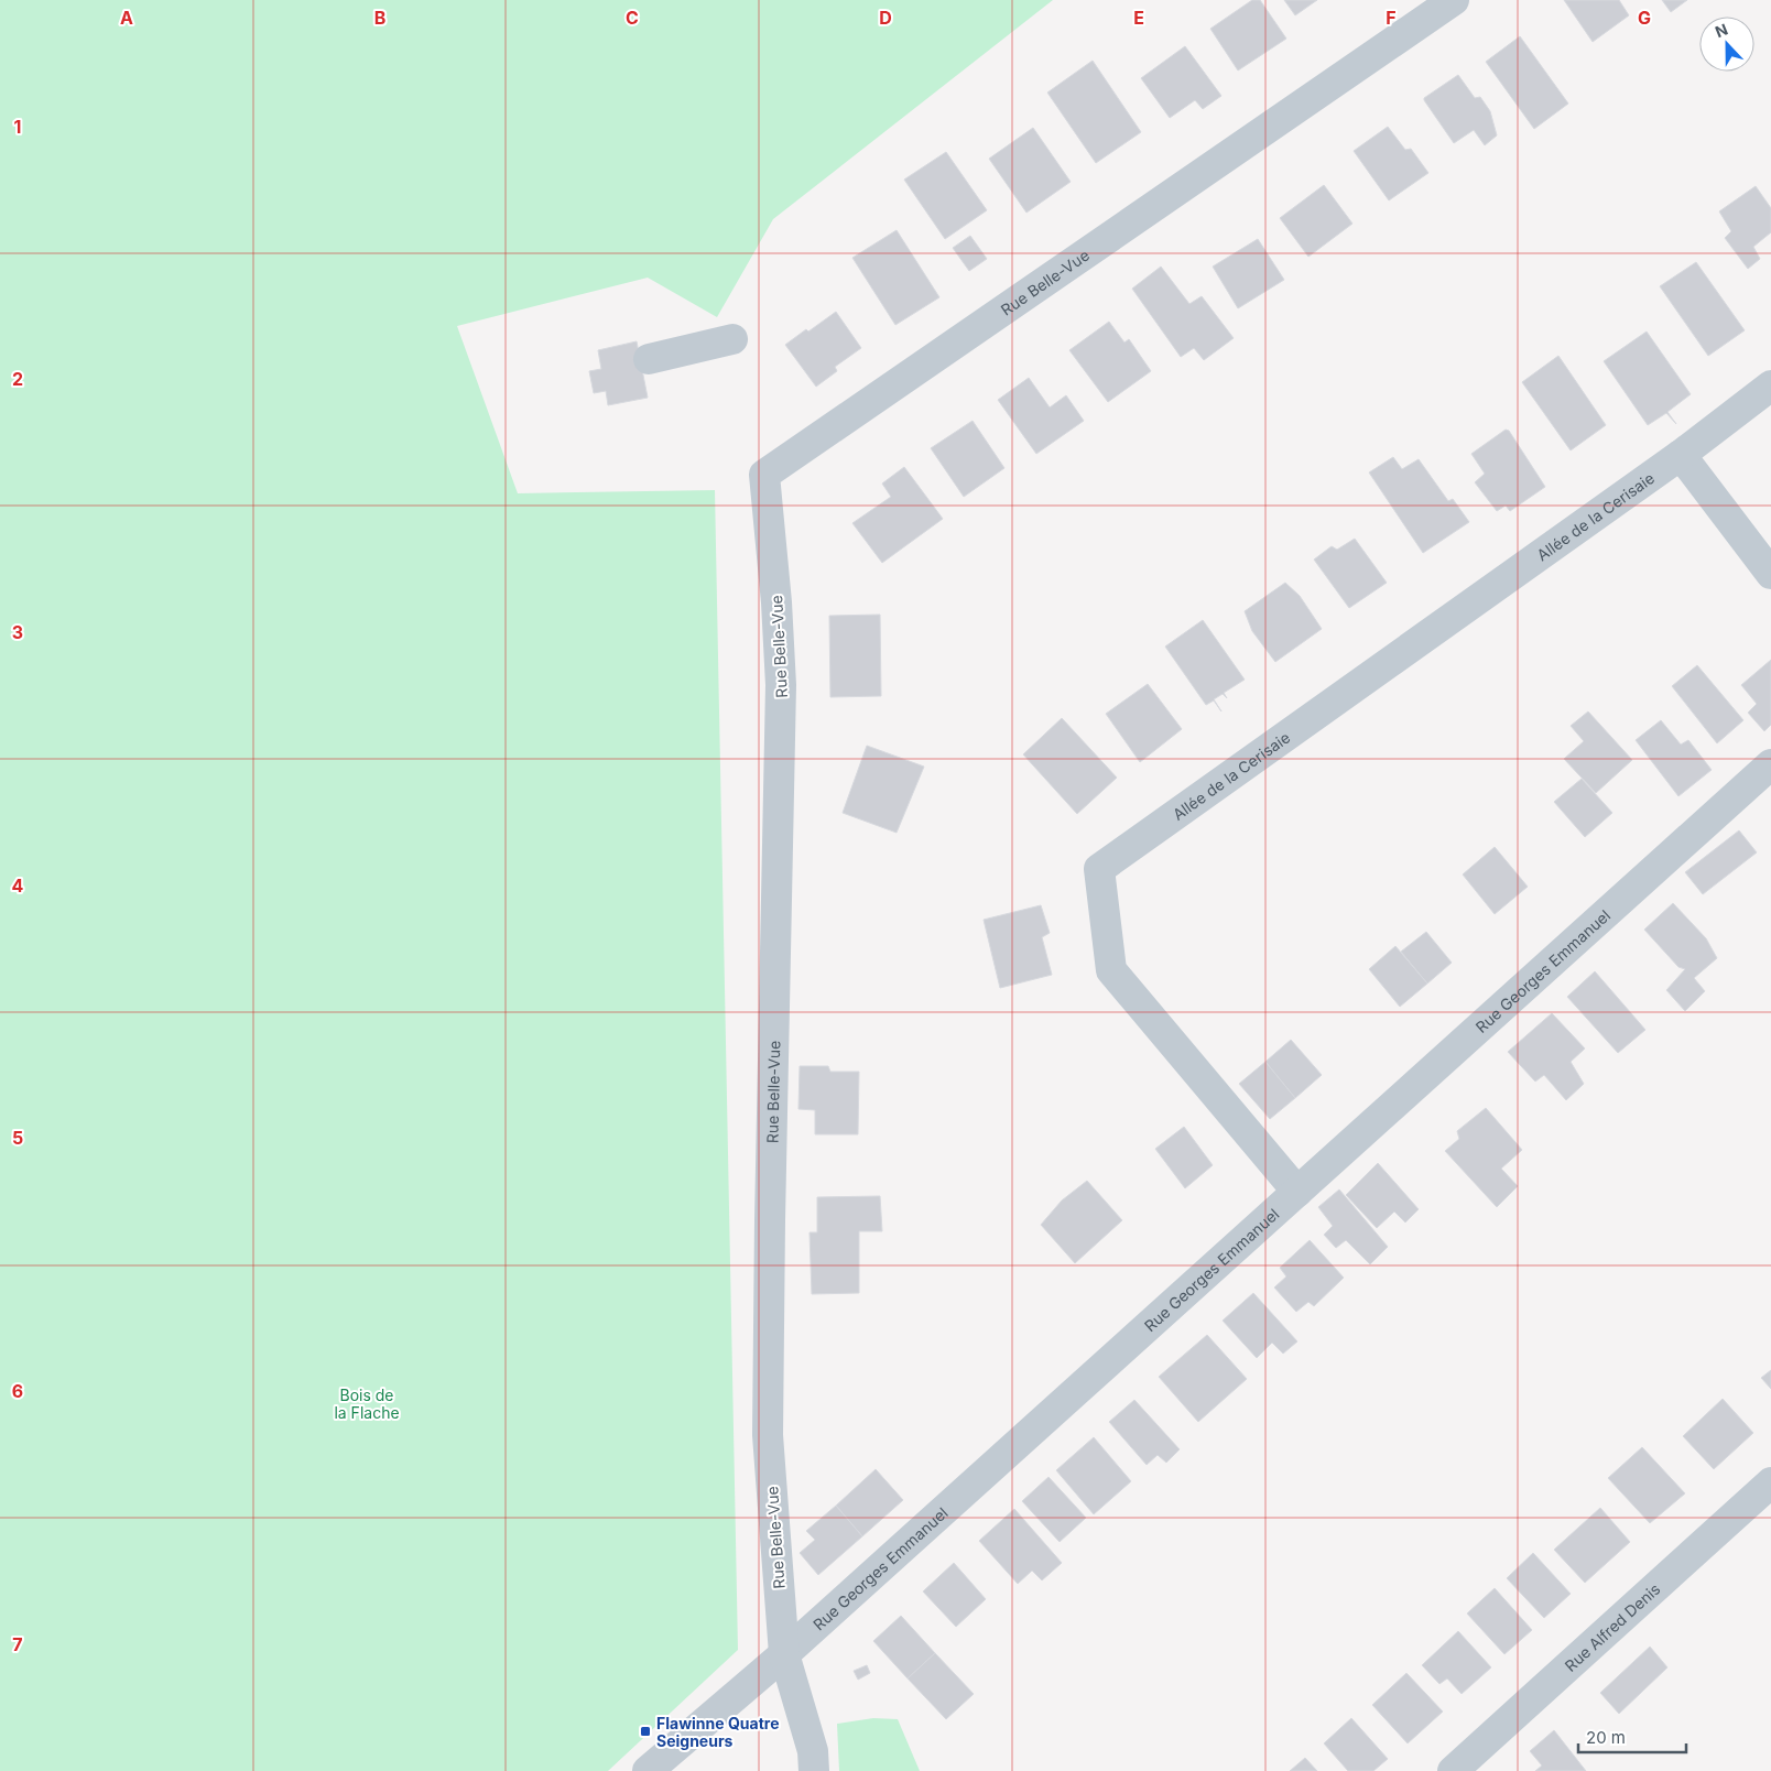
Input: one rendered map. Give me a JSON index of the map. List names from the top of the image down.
{
  "streets": {
    "street": [
      "Rue Belle-Vue",
      "Allée de la Cerisaie",
      "Rue Georges Emmanuel",
      "Rue Alfred Denis"
    ]
  },
  "crossings": [
    ["Rue Belle-Vue", "Rue Georges Emmanuel"],
    ["Allée de la Cerisaie", "Rue Georges Emmanuel"]
  ],
  "parks": ["Bois de la Flache"],
  "places": {
    "transit": ["Flawinne Quatre Seigneurs"]
  },
  "scale_bar": "20 m",
  "north": "top",
  "grid": {
    "columns": [
      "A",
      "B",
      "C",
      "D",
      "E",
      "F",
      "G"
    ],
    "rows": [
      "1",
      "2",
      "3",
      "4",
      "5",
      "6",
      "7"
    ]
  }
}
